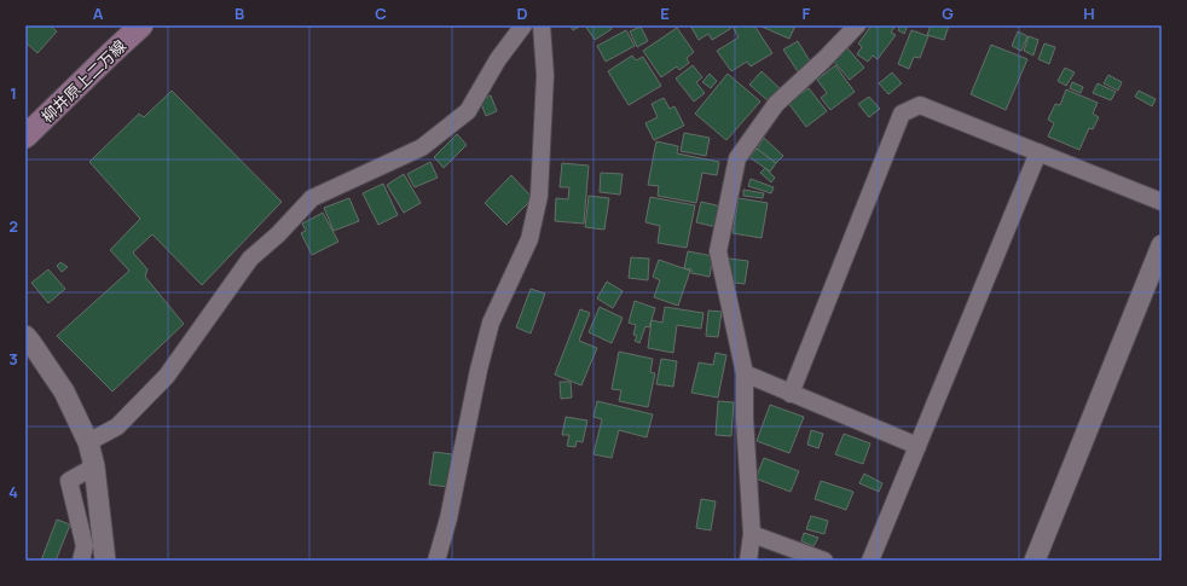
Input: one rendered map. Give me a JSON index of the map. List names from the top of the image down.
{
  "streets": {
    "main road": ["柳井原上二万線"]
  },
  "grid": {
    "columns": [
      "A",
      "B",
      "C",
      "D",
      "E",
      "F",
      "G",
      "H"
    ],
    "rows": [
      "1",
      "2",
      "3",
      "4"
    ]
  }
}
